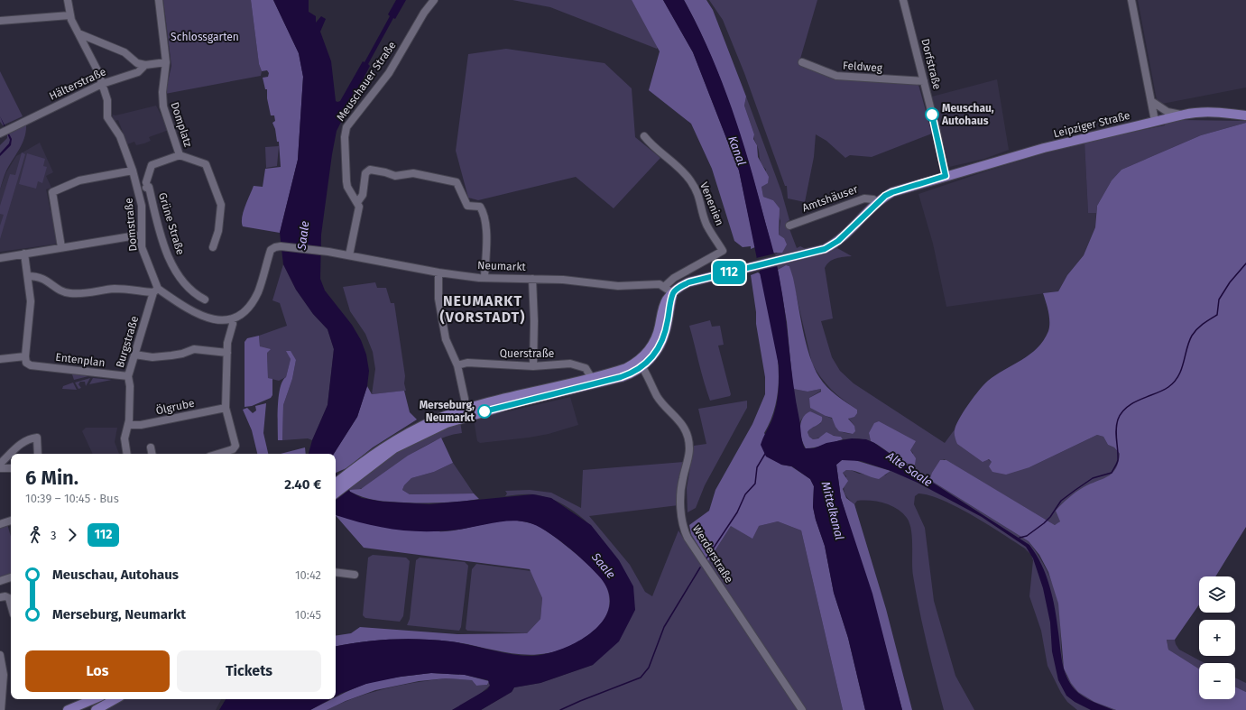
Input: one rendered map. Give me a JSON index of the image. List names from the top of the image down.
{
  "streets": {
    "main road": ["Leipziger Straße"],
    "street": [
      "Dorfstraße",
      "Feldweg",
      "Meuschauer Straße",
      "Hälterstraße",
      "Domplatz",
      "Amtshäuser",
      "Venenien",
      "Grüne Straße",
      "Domstraße",
      "Neumarkt",
      "Burgstraße",
      "Querstraße",
      "Entenplan",
      "Ölgrube",
      "Werderstraße"
    ]
  },
  "crossings": [
    ["Dorfstraße", "Feldweg"],
    ["Dorfstraße", "Leipziger Straße"],
    ["Hälterstraße", "Domplatz"],
    ["Venenien", "Neumarkt"],
    ["Grüne Straße", "Domstraße"],
    ["Domstraße", "Burgstraße"],
    ["Burgstraße", "Entenplan"],
    ["Burgstraße", "Ölgrube"]
  ],
  "districts": ["NEUMARKT (VORSTADT)"],
  "water": [
    "Kanal",
    "Saale",
    "Alte Saale",
    "Mittelkanal"
  ],
  "parks": ["Schlossgarten"],
  "places": ["Meuschau, Autohaus", "Merseburg, Neumarkt"],
  "lines": ["bus line 112"],
  "page": {
    "on_map": "112",
    "heading": ["6 Min.", "10:39 – 10:45 · Bus", "2.40 €"],
    "legs": ["3", "112"],
    "list": [
      {
        "name": "Meuschau, Autohaus",
        "value": "10:42"
      },
      {
        "name": "Merseburg, Neumarkt",
        "value": "10:45"
      }
    ],
    "map_buttons": ["+", "−"],
    "buttons": ["Los", "Tickets"]
  }
}
